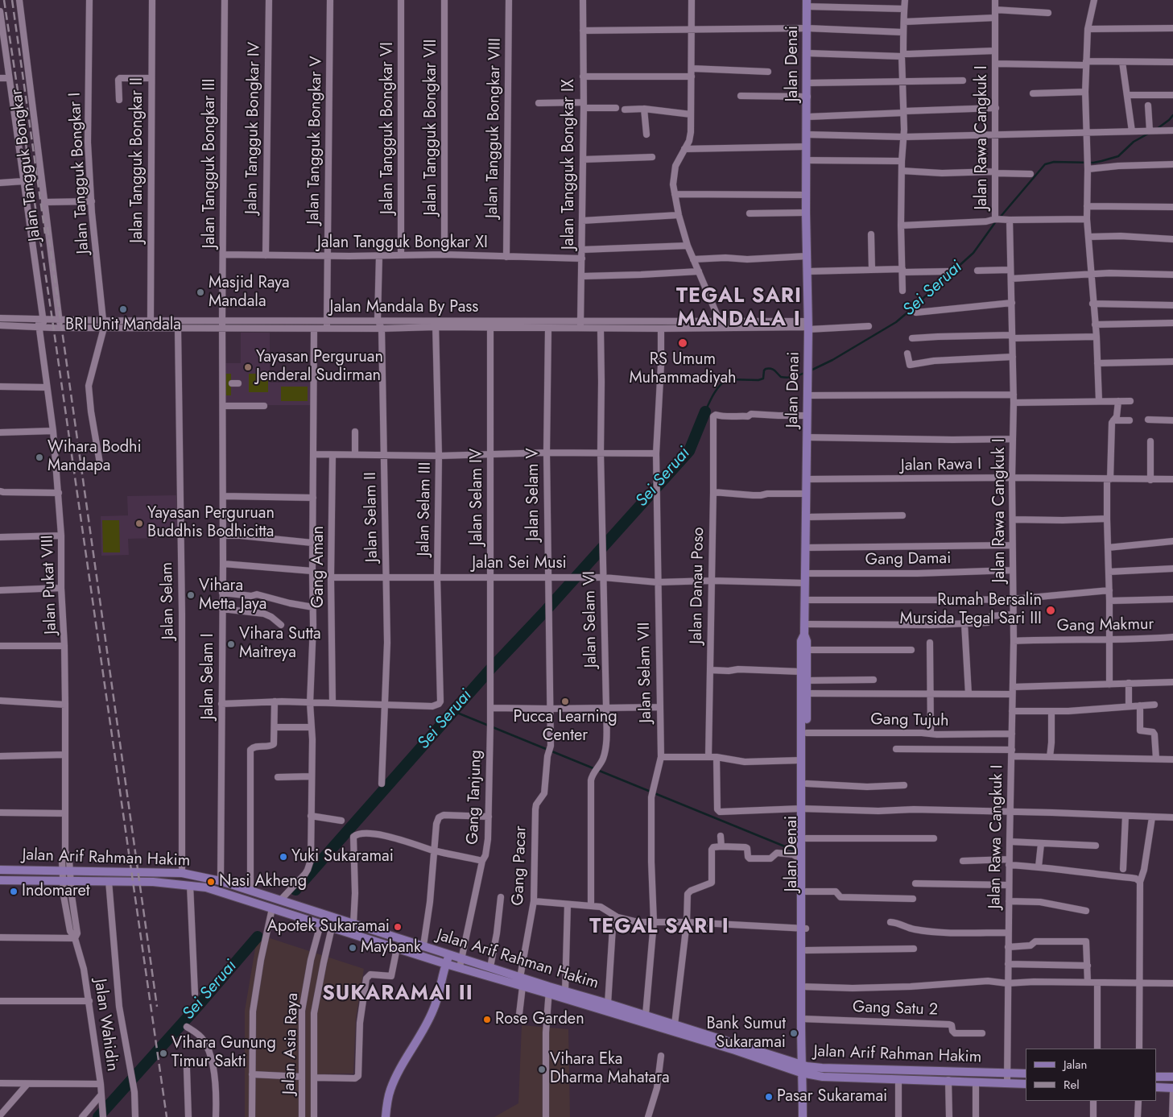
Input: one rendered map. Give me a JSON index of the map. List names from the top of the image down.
{
  "streets": {
    "main road": ["Jalan Denai", "Jalan Arif Rahman Hakim"],
    "street": [
      "Jalan Tangguk Bongkar VII",
      "Jalan Tangguk Bongkar IV",
      "Jalan Tangguk Bongkar VI",
      "Jalan Tangguk Bongkar VIII",
      "Jalan Rawa Cangkuk I",
      "Jalan Tangguk Bongkar V",
      "Jalan Tangguk Bongkar II",
      "Jalan Tangguk Bongkar III",
      "Jalan Tangguk Bongkar IX",
      "Jalan Tangguk Bongkar",
      "Jalan Tangguk Bongkar I",
      "Jalan Tangguk Bongkar XI",
      "Jalan Mandala By Pass",
      "Jalan Rawa I",
      "Jalan Selam V",
      "Jalan Selam IV",
      "Jalan Selam III",
      "Jalan Selam II",
      "Gang Damai",
      "Jalan Sei Musi",
      "Gang Aman",
      "Jalan Pukat VIII",
      "Jalan Danau Poso",
      "Jalan Selam",
      "Jalan Selam VI",
      "Gang Makmur",
      "Jalan Selam VII",
      "Jalan Selam I",
      "Gang Tujuh",
      "Gang Tanjung",
      "Gang Pacar",
      "Gang Satu 2",
      "Jalan Wahidin",
      "Jalan Asia Raya"
    ]
  },
  "crossings": [
    ["Jalan Denai", "Jalan Mandala By Pass"],
    ["Jalan Denai", "Jalan Rawa I"],
    ["Jalan Denai", "Gang Damai"],
    ["Jalan Denai", "Jalan Sei Musi"],
    ["Jalan Denai", "Jalan Danau Poso"],
    ["Jalan Denai", "Gang Tujuh"],
    ["Jalan Denai", "Jalan Arif Rahman Hakim"],
    ["Jalan Denai", "Gang Satu 2"],
    ["Jalan Tangguk Bongkar VII", "Jalan Tangguk Bongkar XI"],
    ["Jalan Tangguk Bongkar IV", "Jalan Tangguk Bongkar XI"],
    ["Jalan Tangguk Bongkar VI", "Jalan Tangguk Bongkar XI"],
    ["Jalan Tangguk Bongkar VIII", "Jalan Tangguk Bongkar XI"],
    ["Jalan Rawa Cangkuk I", "Jalan Rawa I"],
    ["Jalan Rawa Cangkuk I", "Gang Damai"],
    ["Jalan Rawa Cangkuk I", "Gang Makmur"],
    ["Jalan Rawa Cangkuk I", "Gang Tujuh"],
    ["Jalan Rawa Cangkuk I", "Jalan Arif Rahman Hakim"],
    ["Jalan Tangguk Bongkar V", "Jalan Tangguk Bongkar XI"],
    ["Jalan Tangguk Bongkar V", "Jalan Mandala By Pass"],
    ["Jalan Tangguk Bongkar II", "Jalan Mandala By Pass"],
    ["Jalan Tangguk Bongkar III", "Jalan Tangguk Bongkar XI"],
    ["Jalan Tangguk Bongkar III", "Jalan Mandala By Pass"],
    ["Jalan Tangguk Bongkar III", "Jalan Selam I"],
    ["Jalan Tangguk Bongkar IX", "Jalan Tangguk Bongkar XI"],
    ["Jalan Tangguk Bongkar IX", "Jalan Mandala By Pass"],
    ["Jalan Tangguk Bongkar", "Jalan Mandala By Pass"],
    ["Jalan Tangguk Bongkar I", "Jalan Mandala By Pass"],
    ["Jalan Mandala By Pass", "Jalan Selam V"],
    ["Jalan Mandala By Pass", "Jalan Selam IV"],
    ["Jalan Mandala By Pass", "Jalan Selam III"],
    ["Jalan Mandala By Pass", "Jalan Selam II"],
    ["Jalan Mandala By Pass", "Jalan Pukat VIII"],
    ["Jalan Mandala By Pass", "Jalan Selam"],
    ["Jalan Mandala By Pass", "Jalan Selam VI"],
    ["Jalan Mandala By Pass", "Jalan Selam VII"],
    ["Jalan Mandala By Pass", "Jalan Selam I"],
    ["Jalan Selam V", "Jalan Sei Musi"],
    ["Jalan Selam V", "Gang Pacar"],
    ["Jalan Selam IV", "Jalan Sei Musi"],
    ["Jalan Selam IV", "Gang Tanjung"],
    ["Jalan Selam III", "Jalan Selam II"],
    ["Jalan Selam III", "Jalan Sei Musi"],
    ["Jalan Selam II", "Jalan Sei Musi"],
    ["Jalan Sei Musi", "Gang Aman"],
    ["Jalan Sei Musi", "Jalan Danau Poso"],
    ["Jalan Sei Musi", "Jalan Selam VI"],
    ["Jalan Sei Musi", "Jalan Selam VII"],
    ["Jalan Pukat VIII", "Jalan Arif Rahman Hakim"],
    ["Jalan Pukat VIII", "Jalan Wahidin"],
    ["Jalan Selam", "Jalan Arif Rahman Hakim"],
    ["Jalan Selam VII", "Jalan Arif Rahman Hakim"],
    ["Jalan Selam I", "Jalan Arif Rahman Hakim"],
    ["Gang Tanjung", "Jalan Arif Rahman Hakim"],
    ["Jalan Arif Rahman Hakim", "Gang Pacar"],
    ["Jalan Arif Rahman Hakim", "Jalan Wahidin"],
    ["Jalan Arif Rahman Hakim", "Jalan Asia Raya"]
  ],
  "districts": ["TEGAL SARI MANDALA I", "TEGAL SARI I", "SUKARAMAI II"],
  "water": ["Sei Seruai"],
  "places": [
    "Masjid Raya Mandala",
    "BRI Unit Mandala",
    "RS Umum Muhammadiyah",
    "Yayasan Perguruan Jenderal Sudirman",
    "Wihara Bodhi Mandapa",
    "Yayasan Perguruan Buddhis Bodhicitta",
    "Vihara Metta Jaya",
    "Rumah Bersalin Mursida Tegal Sari III",
    "Vihara Sutta Maitreya",
    "Pucca Learning Center",
    "Yuki Sukaramai",
    "Nasi Akheng",
    "Indomaret",
    "Apotek Sukaramai",
    "Maybank",
    "Rose Garden",
    "Bank Sumut Sukaramai",
    "Vihara Gunung Timur Sakti",
    "Vihara Eka Dharma Mahatara",
    "Pasar Sukaramai"
  ],
  "legend": ["Jalan", "Rel"]
}
